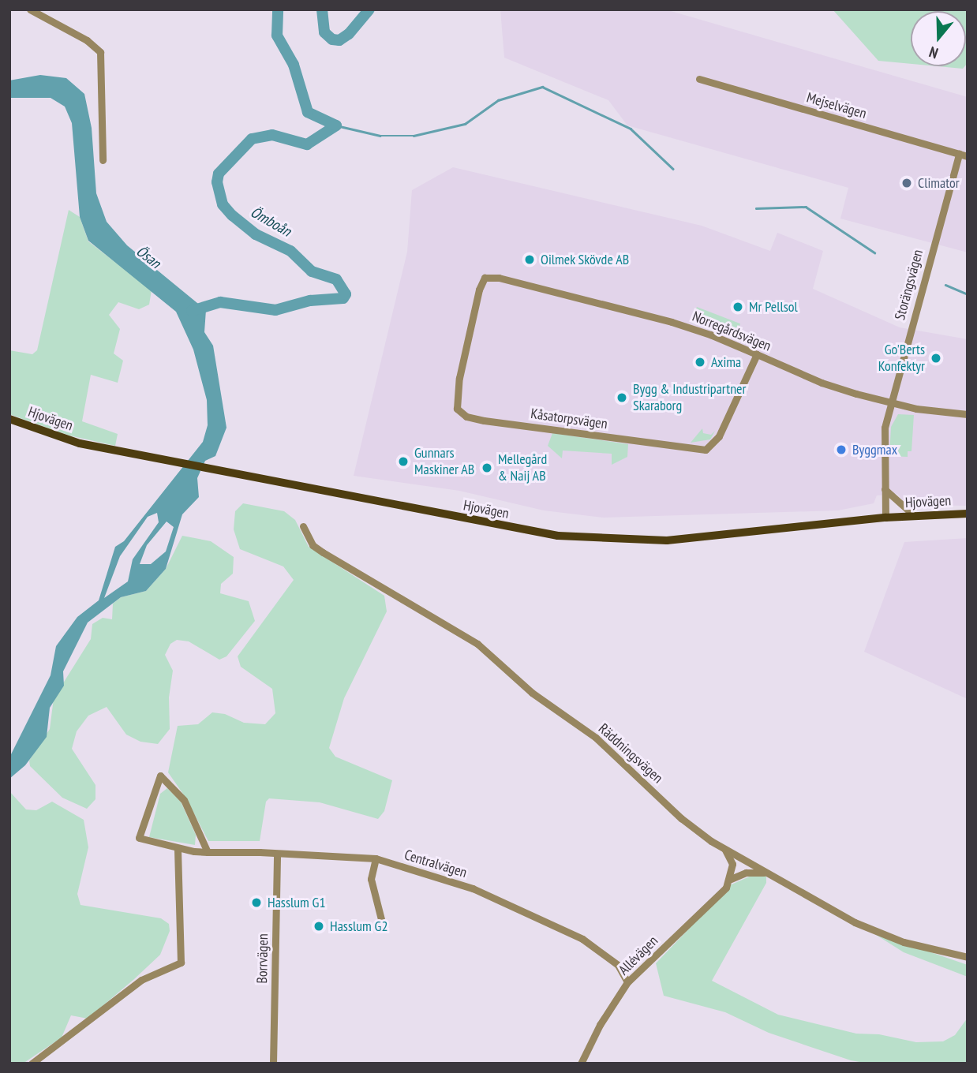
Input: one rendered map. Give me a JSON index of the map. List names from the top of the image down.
{
  "streets": {
    "main road": ["Hjovägen"],
    "street": [
      "Mejselvägen",
      "Storängsvägen",
      "Norregårdsvägen",
      "Kåsatorpsvägen",
      "Räddningsvägen",
      "Centralvägen",
      "Allévägen",
      "Borrvägen"
    ]
  },
  "crossings": [
    ["Mejselvägen", "Storängsvägen"],
    ["Storängsvägen", "Norregårdsvägen"],
    ["Storängsvägen", "Hjovägen"],
    ["Norregårdsvägen", "Kåsatorpsvägen"],
    ["Centralvägen", "Allévägen"],
    ["Centralvägen", "Borrvägen"]
  ],
  "water": ["Ömboån", "Ösan"],
  "places": [
    "Climator",
    "Oilmek Skövde AB",
    "Mr Pellsol",
    "Go'Berts Konfektyr",
    "Axima",
    "Bygg & Industripartner Skaraborg",
    "Byggmax",
    "Gunnars Maskiner AB",
    "Mellegård & Naij AB",
    "Hasslum G1",
    "Hasslum G2"
  ],
  "north": "bottom"
}
